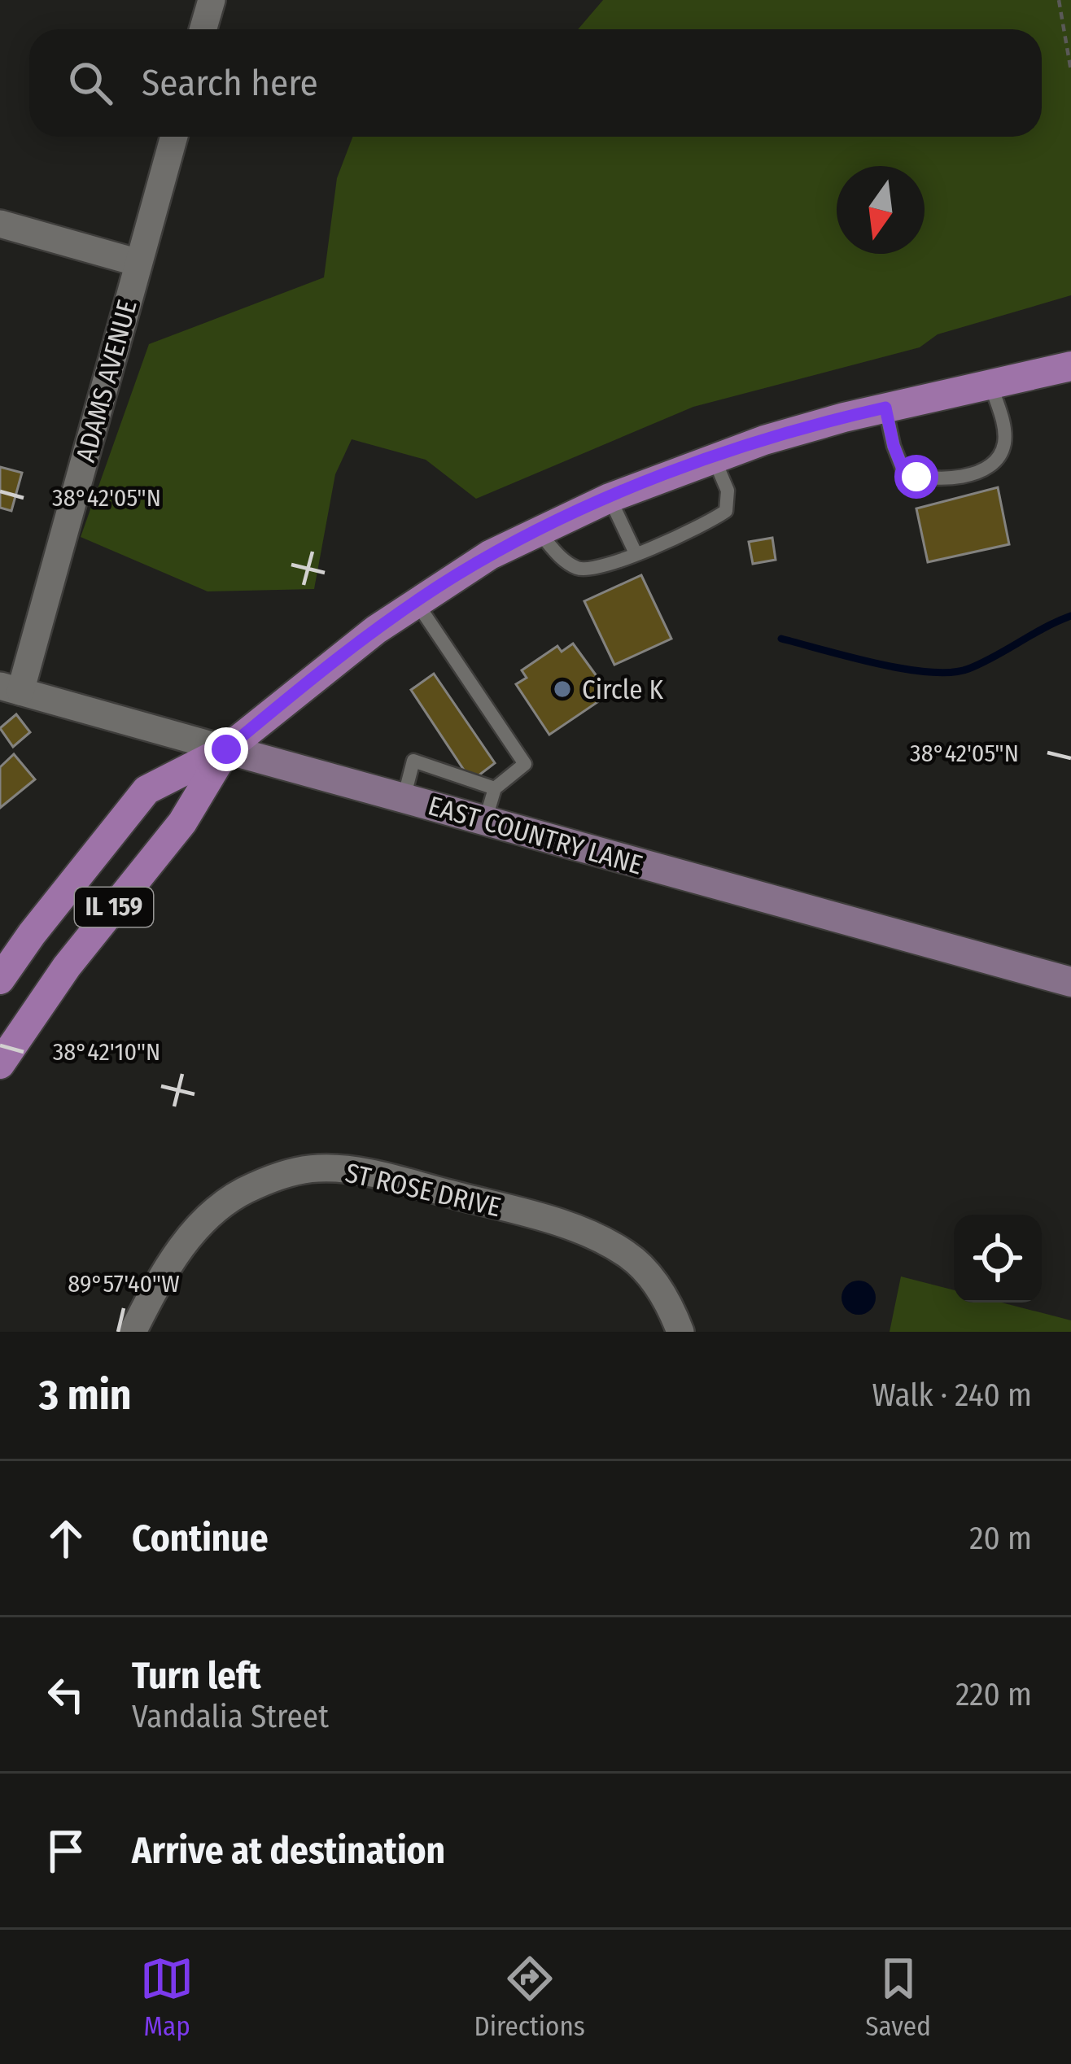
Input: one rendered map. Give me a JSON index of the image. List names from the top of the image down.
{
  "streets": {
    "main road": ["IL 159"],
    "street": ["ADAMS AVENUE", "EAST COUNTRY LANE", "ST ROSE DRIVE"]
  },
  "crossings": [
    ["ADAMS AVENUE", "EAST COUNTRY LANE"],
    ["EAST COUNTRY LANE", "IL 159"]
  ],
  "places": ["Circle K"],
  "north": "bottom",
  "page": {
    "search": "Search here",
    "heading": ["3 min", "Walk · 240 m"],
    "list": [
      ["Continue", "20 m"],
      ["Turn left", "Vandalia Street", "220 m"],
      "Arrive at destination"
    ],
    "nav": ["Map", "Directions", "Saved"]
  },
  "coordinates": ["38°42'05\"N", "38°42'10\"N", "89°57'40\"W"]
}
